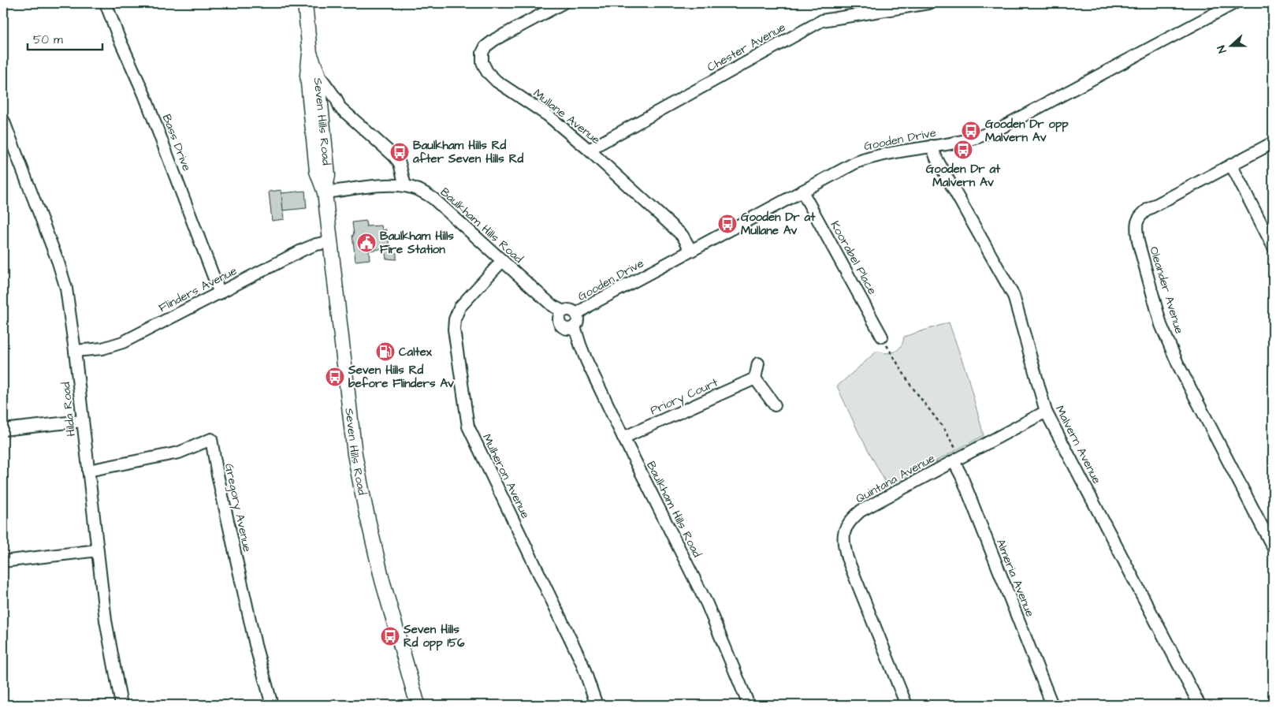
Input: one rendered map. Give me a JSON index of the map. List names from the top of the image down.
{
  "streets": {
    "main road": ["Seven Hills Road"],
    "street": [
      "Chester Avenue",
      "Mullane Avenue",
      "Gooden Drive",
      "Bass Drive",
      "Baulkham Hills Road",
      "Koorabel Place",
      "Flinders Avenue",
      "Oleander Avenue",
      "Priory Court",
      "Hilda Road",
      "Malvern Avenue",
      "Mulheron Avenue",
      "Quintana Avenue",
      "Gregory Avenue",
      "Almeria Avenue"
    ]
  },
  "crossings": [
    ["Chester Avenue", "Mullane Avenue"],
    ["Mullane Avenue", "Gooden Drive"],
    ["Seven Hills Road", "Baulkham Hills Road"],
    ["Seven Hills Road", "Flinders Avenue"],
    ["Gooden Drive", "Baulkham Hills Road"],
    ["Gooden Drive", "Koorabel Place"],
    ["Gooden Drive", "Malvern Avenue"],
    ["Bass Drive", "Flinders Avenue"],
    ["Baulkham Hills Road", "Priory Court"],
    ["Baulkham Hills Road", "Mulheron Avenue"],
    ["Flinders Avenue", "Hilda Road"],
    ["Hilda Road", "Gregory Avenue"],
    ["Malvern Avenue", "Quintana Avenue"],
    ["Quintana Avenue", "Almeria Avenue"]
  ],
  "places": {
    "bus stop": [
      "Gooden Dr opp Malvern Av",
      "Gooden Dr at Malvern Av",
      "Baulkham Hills Rd after Seven Hills Rd",
      "Gooden Dr at Mullane Av",
      "Seven Hills Rd before Flinders Av",
      "Seven Hills Rd opp 156"
    ],
    "public building": ["Baulkham Hills Fire Station"],
    "fuel station": ["Caltex"]
  },
  "scale_bar": "50 m",
  "north": "left"
}
